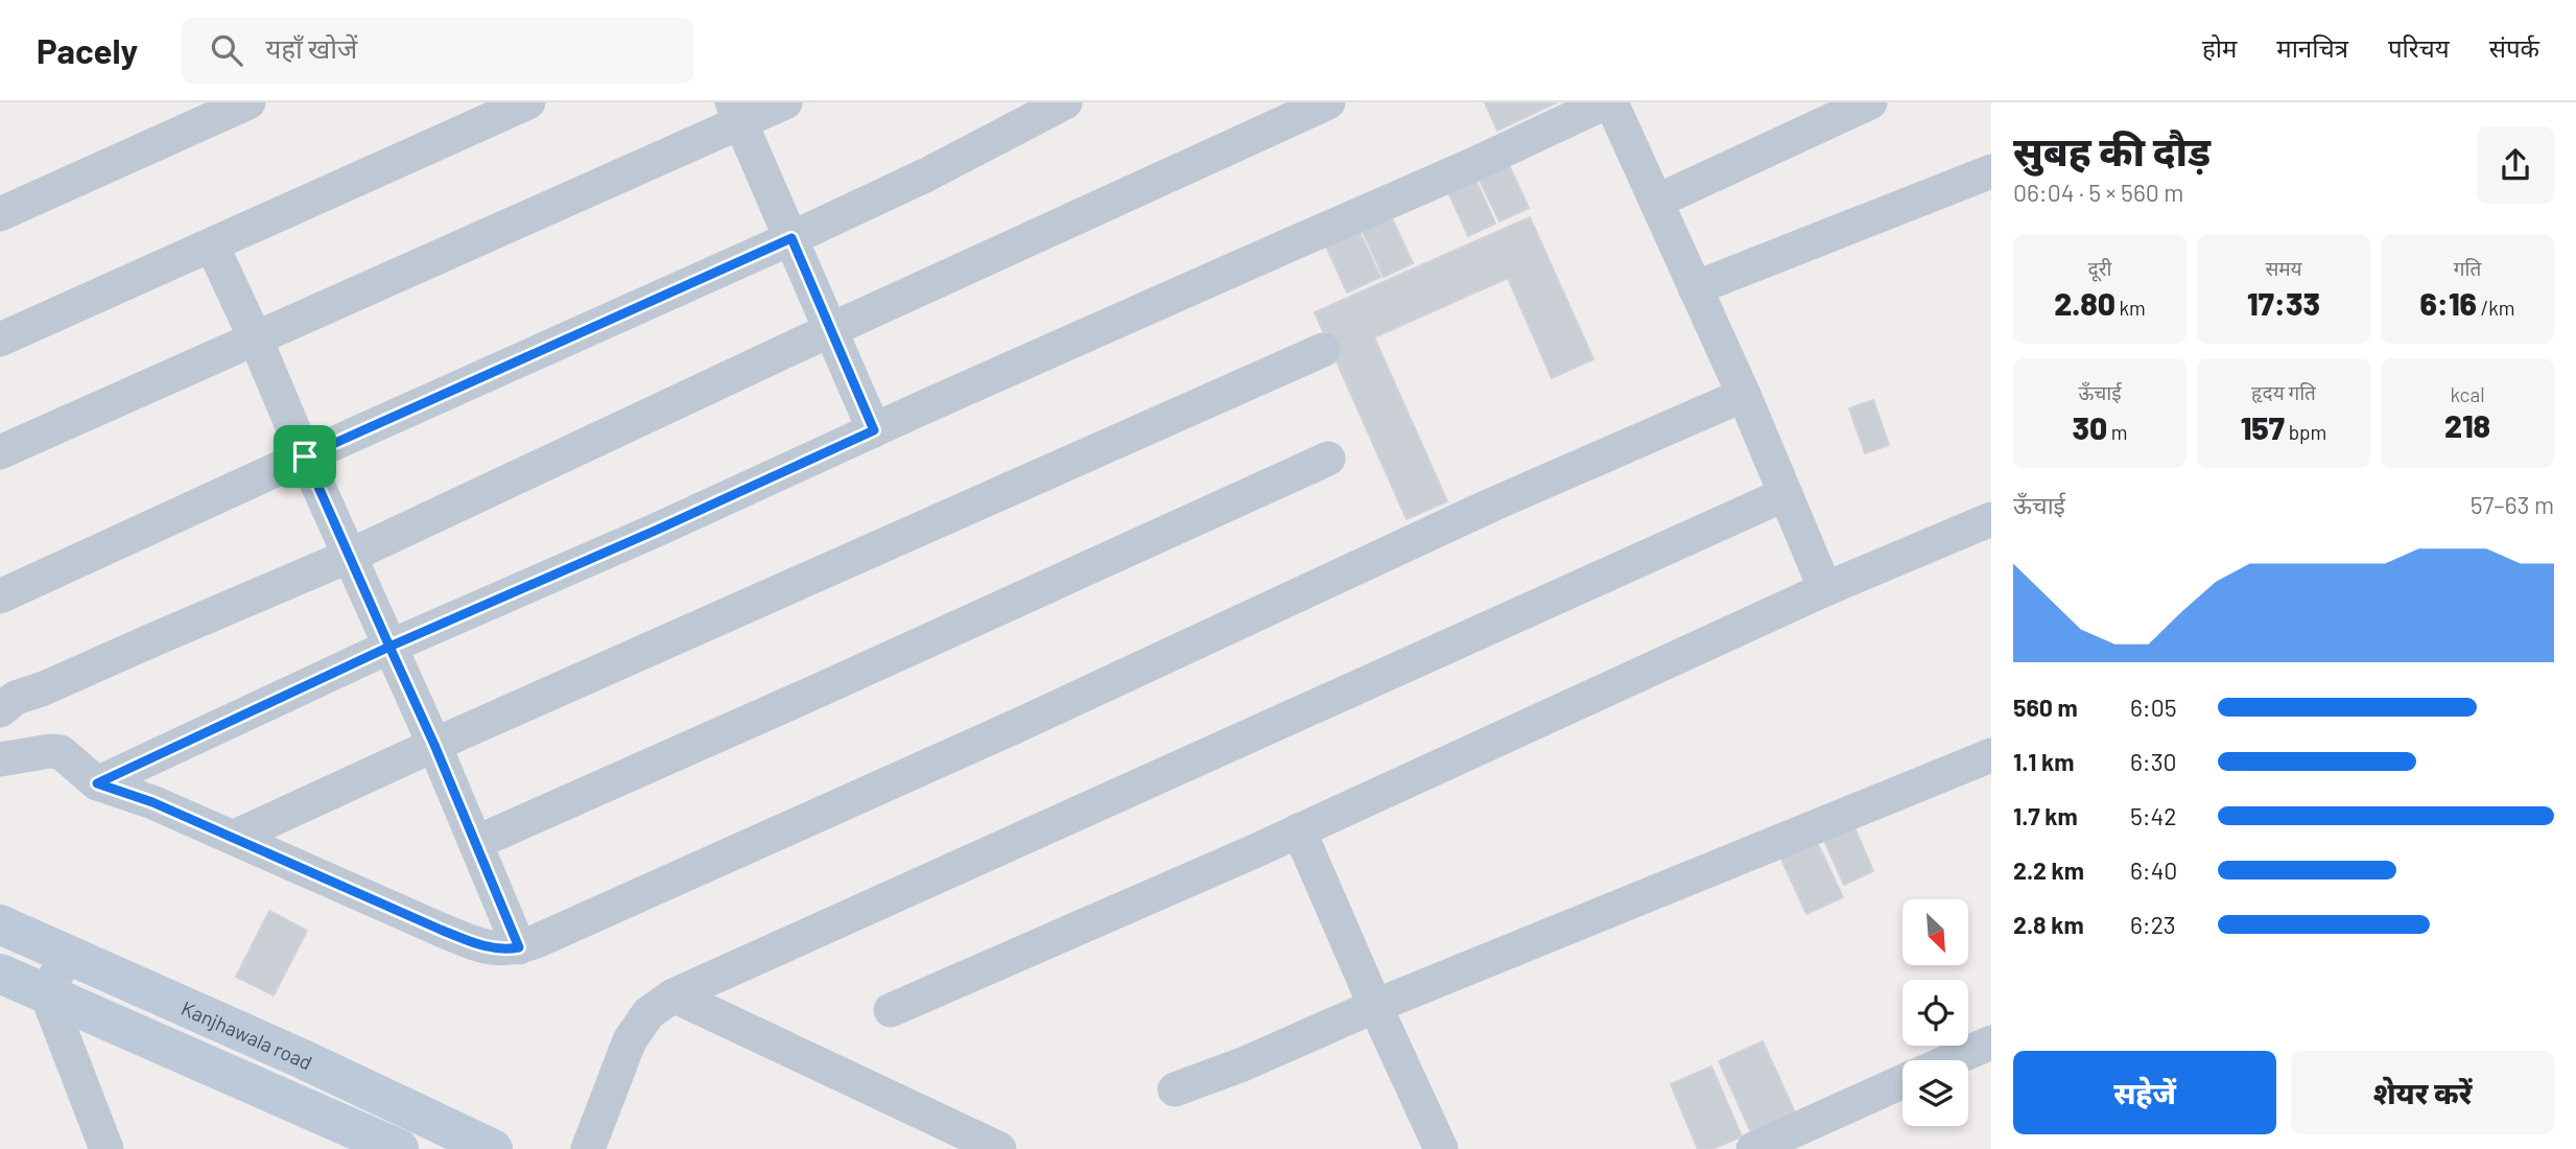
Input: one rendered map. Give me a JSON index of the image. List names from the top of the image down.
{
  "streets": {
    "main road": ["Kanjhawala road"]
  },
  "north": "bottom right",
  "page": {
    "header": "Pacely",
    "search": "यहाँ खोजें",
    "nav": [
      "होम",
      "मानचित्र",
      "परिचय",
      "संपर्क"
    ],
    "heading": ["सुबह की दौड़", "06:04 · 5 × 560 m"],
    "stats": [
      ["दूरी", "2.80 km"],
      ["समय", "17:33"],
      ["गति", "6:16 /km"],
      ["ऊँचाई", "30 m"],
      ["हृदय गति", "157 bpm"],
      ["kcal", "218"]
    ],
    "chart": ["ऊँचाई", "57–63 m"],
    "list": [
      {
        "name": "560 m",
        "note": "6:05"
      },
      {
        "name": "1.1 km",
        "note": "6:30"
      },
      {
        "name": "1.7 km",
        "note": "5:42"
      },
      {
        "name": "2.2 km",
        "note": "6:40"
      },
      {
        "name": "2.8 km",
        "note": "6:23"
      }
    ],
    "buttons": ["सहेजें", "शेयर करें"]
  }
}
